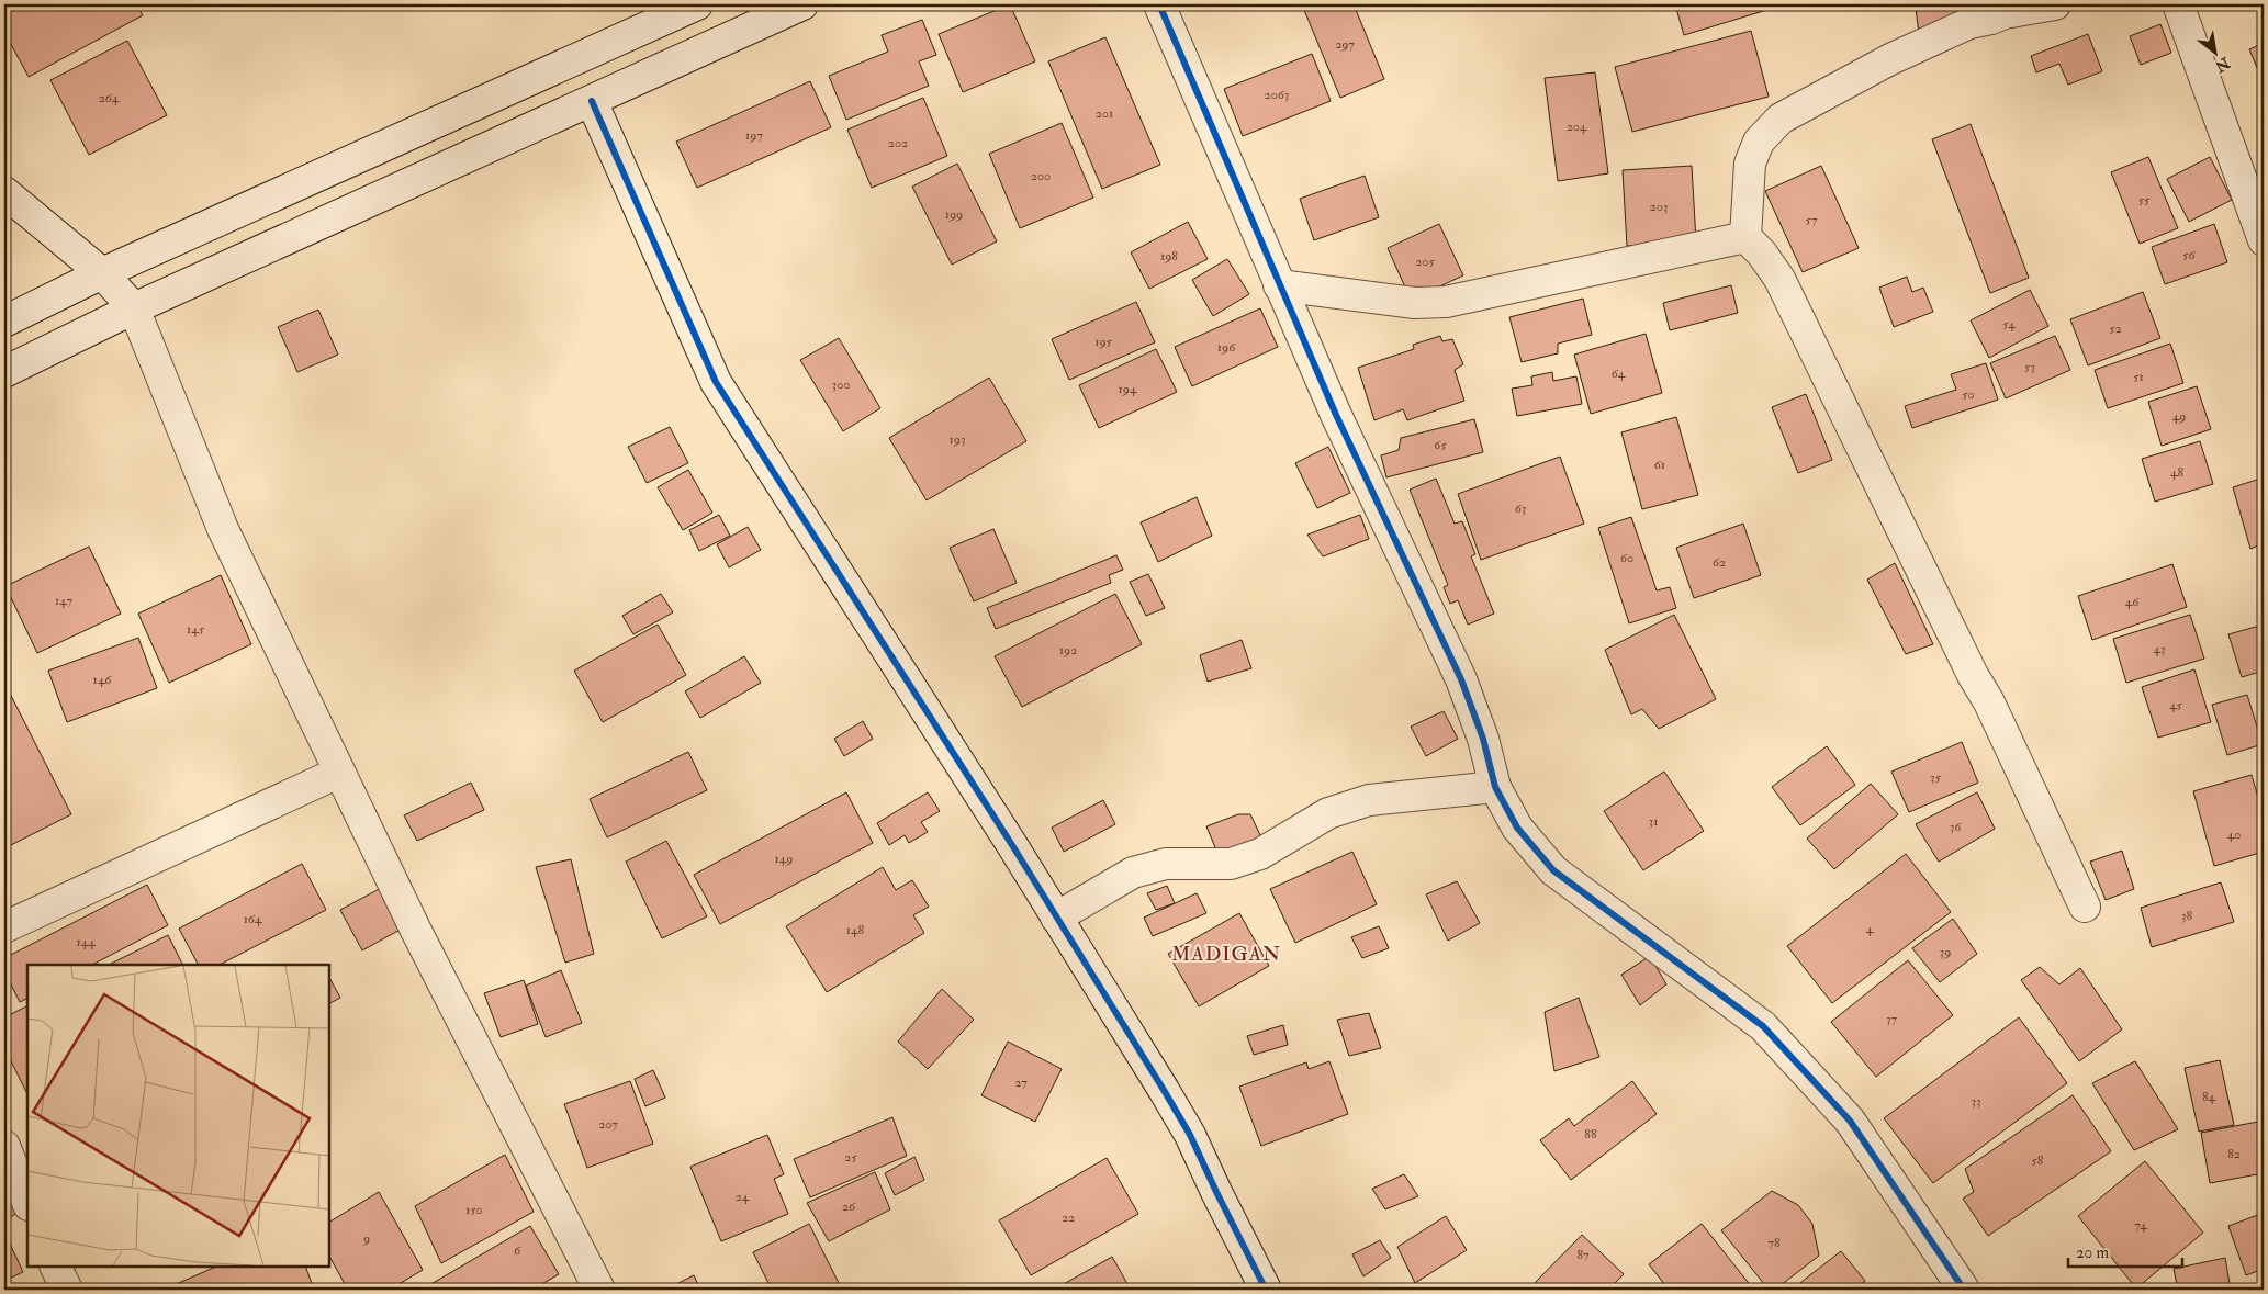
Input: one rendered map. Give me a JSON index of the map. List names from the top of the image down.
{
  "districts": ["MADIGAN"],
  "house_numbers": [
    "297",
    "2063",
    "264",
    "201",
    "204",
    "197",
    "202",
    "200",
    "55",
    "203",
    "199",
    "57",
    "56",
    "198",
    "205",
    "54",
    "52",
    "195",
    "196",
    "53",
    "64",
    "51",
    "300",
    "194",
    "50",
    "49",
    "193",
    "65",
    "61",
    "48",
    "63",
    "60",
    "62",
    "147",
    "46",
    "145",
    "43",
    "192",
    "146",
    "45",
    "35",
    "31",
    "36",
    "40",
    "149",
    "38",
    "164",
    "4",
    "148",
    "144",
    "39",
    "37",
    "27",
    "84",
    "33",
    "207",
    "88",
    "82",
    "25",
    "58",
    "24",
    "26",
    "150",
    "22",
    "74",
    "9",
    "78",
    "6",
    "87"
  ],
  "scale_bar": "20 m",
  "north": "bottom right"
}
